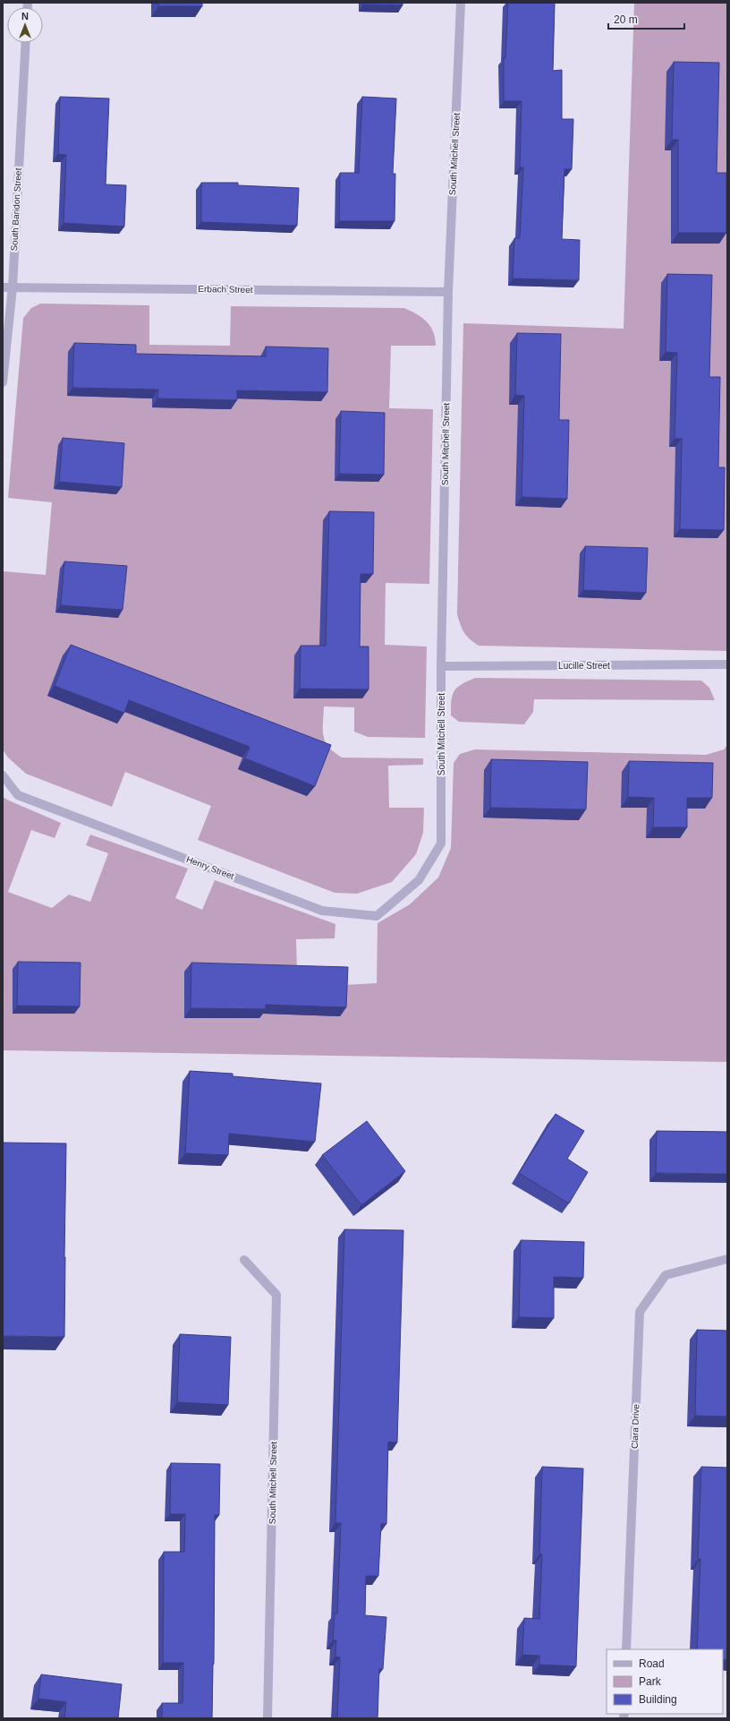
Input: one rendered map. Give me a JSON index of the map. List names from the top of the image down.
{
  "streets": {
    "street": [
      "South Mitchell Street",
      "South Baridon Street",
      "Erbach Street",
      "Lucille Street",
      "Henry Street",
      "Clara Drive"
    ]
  },
  "crossings": [
    ["South Mitchell Street", "Erbach Street"],
    ["South Mitchell Street", "Lucille Street"],
    ["South Mitchell Street", "Henry Street"],
    ["South Baridon Street", "Erbach Street"]
  ],
  "legend": ["Road", "Park", "Building"],
  "scale_bar": "20 m",
  "north": "top"
}
